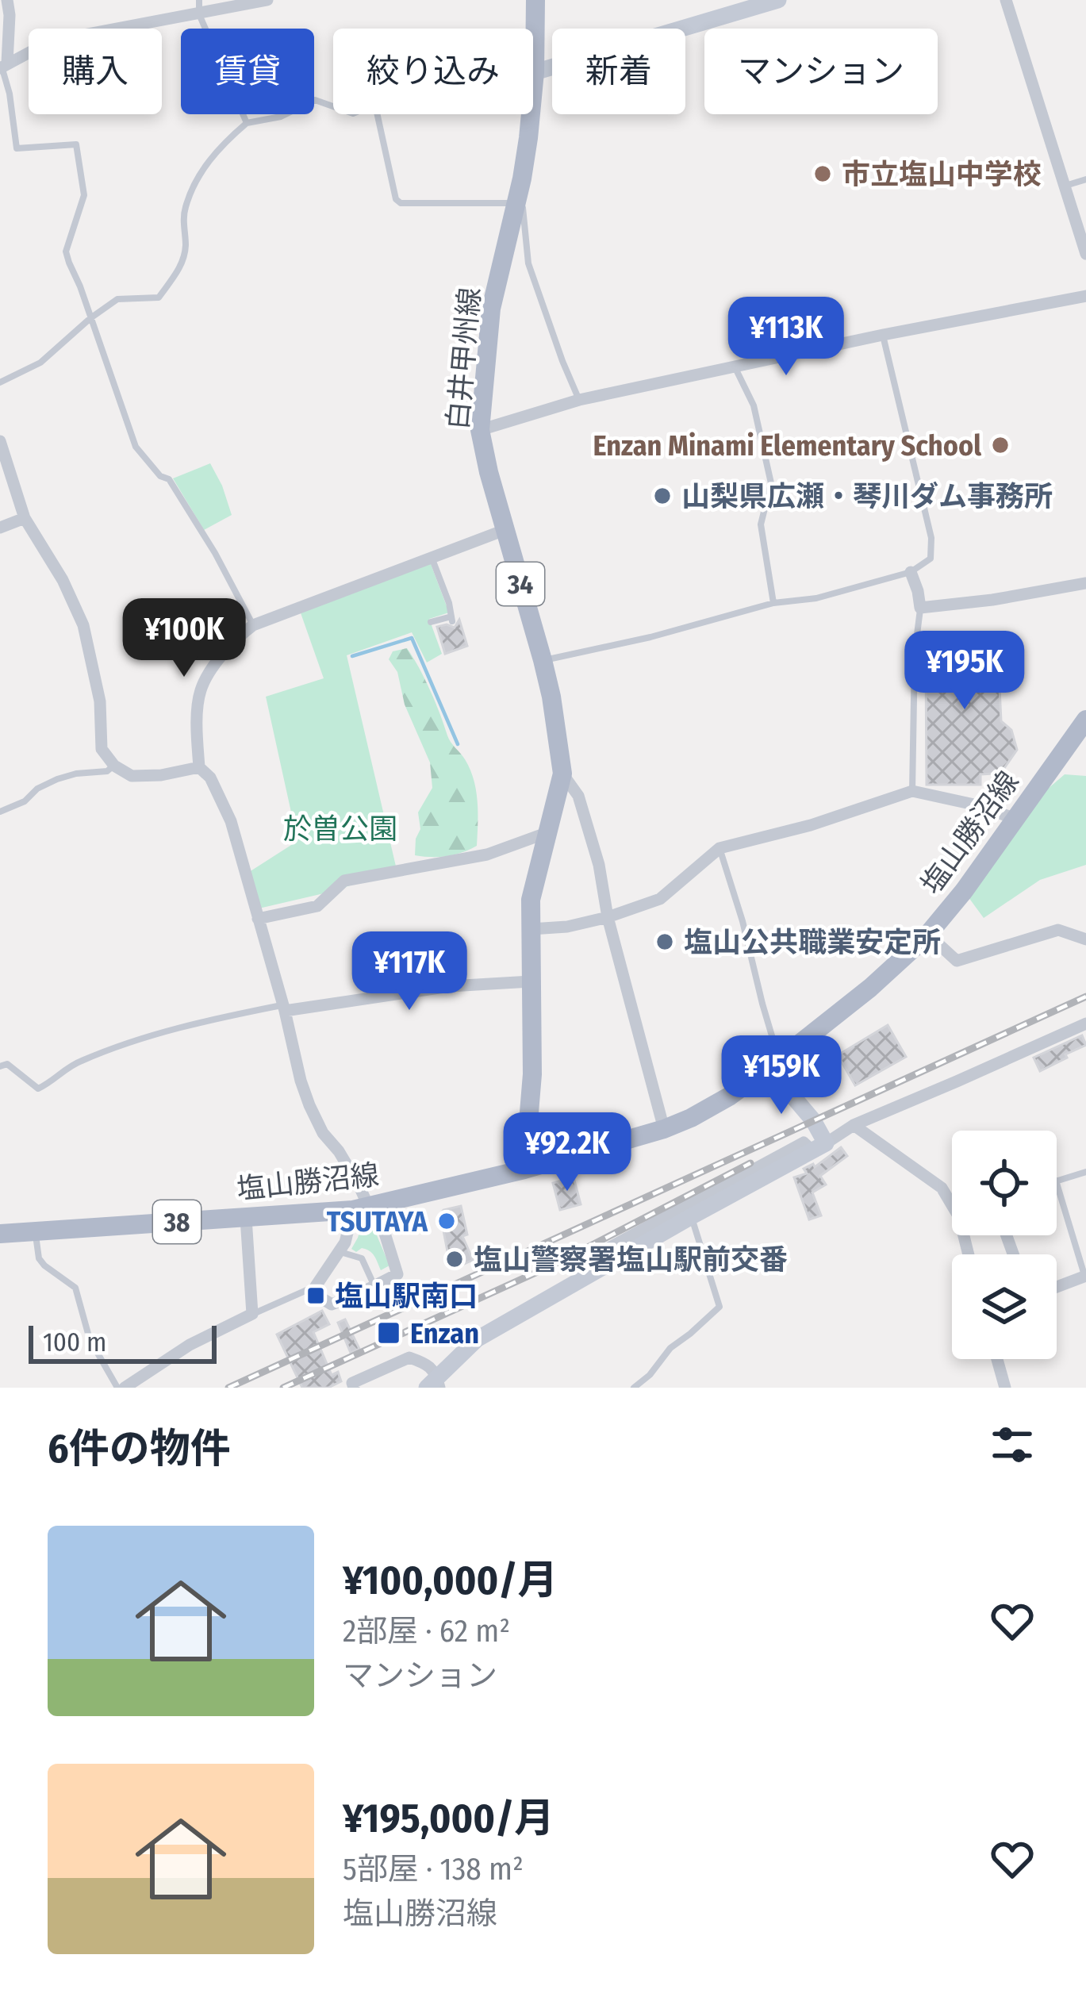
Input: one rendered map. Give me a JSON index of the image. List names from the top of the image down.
{
  "streets": {
    "main road": [
      "白井甲州線",
      "34",
      "塩山勝沼線",
      "38"
    ]
  },
  "crossings": [
    ["白井甲州線", "塩山勝沼線"]
  ],
  "parks": ["於曽公園"],
  "places": {
    "other": [
      "市立塩山中学校",
      "Enzan Minami Elementary School",
      "山梨県広瀬・琴川ダム事務所",
      "塩山公共職業安定所",
      "TSUTAYA",
      "塩山警察署塩山駅前交番"
    ],
    "transit": ["塩山駅南口", "Enzan"]
  },
  "scale_bar": "100 m",
  "page": {
    "chip": [
      "購入",
      "賃貸",
      "絞り込み",
      "新着",
      "マンション"
    ],
    "price": [
      "¥113K",
      "¥100K",
      "¥195K",
      "¥117K",
      "¥159K",
      "¥92.2K"
    ],
    "scale": "100 m",
    "heading": "6件の物件",
    "list": [
      {
        "name": "¥100,000/月",
        "note": "2部屋 · 62 m² · マンション"
      },
      {
        "name": "¥195,000/月",
        "note": "5部屋 · 138 m² · 塩山勝沼線"
      }
    ]
  }
}
